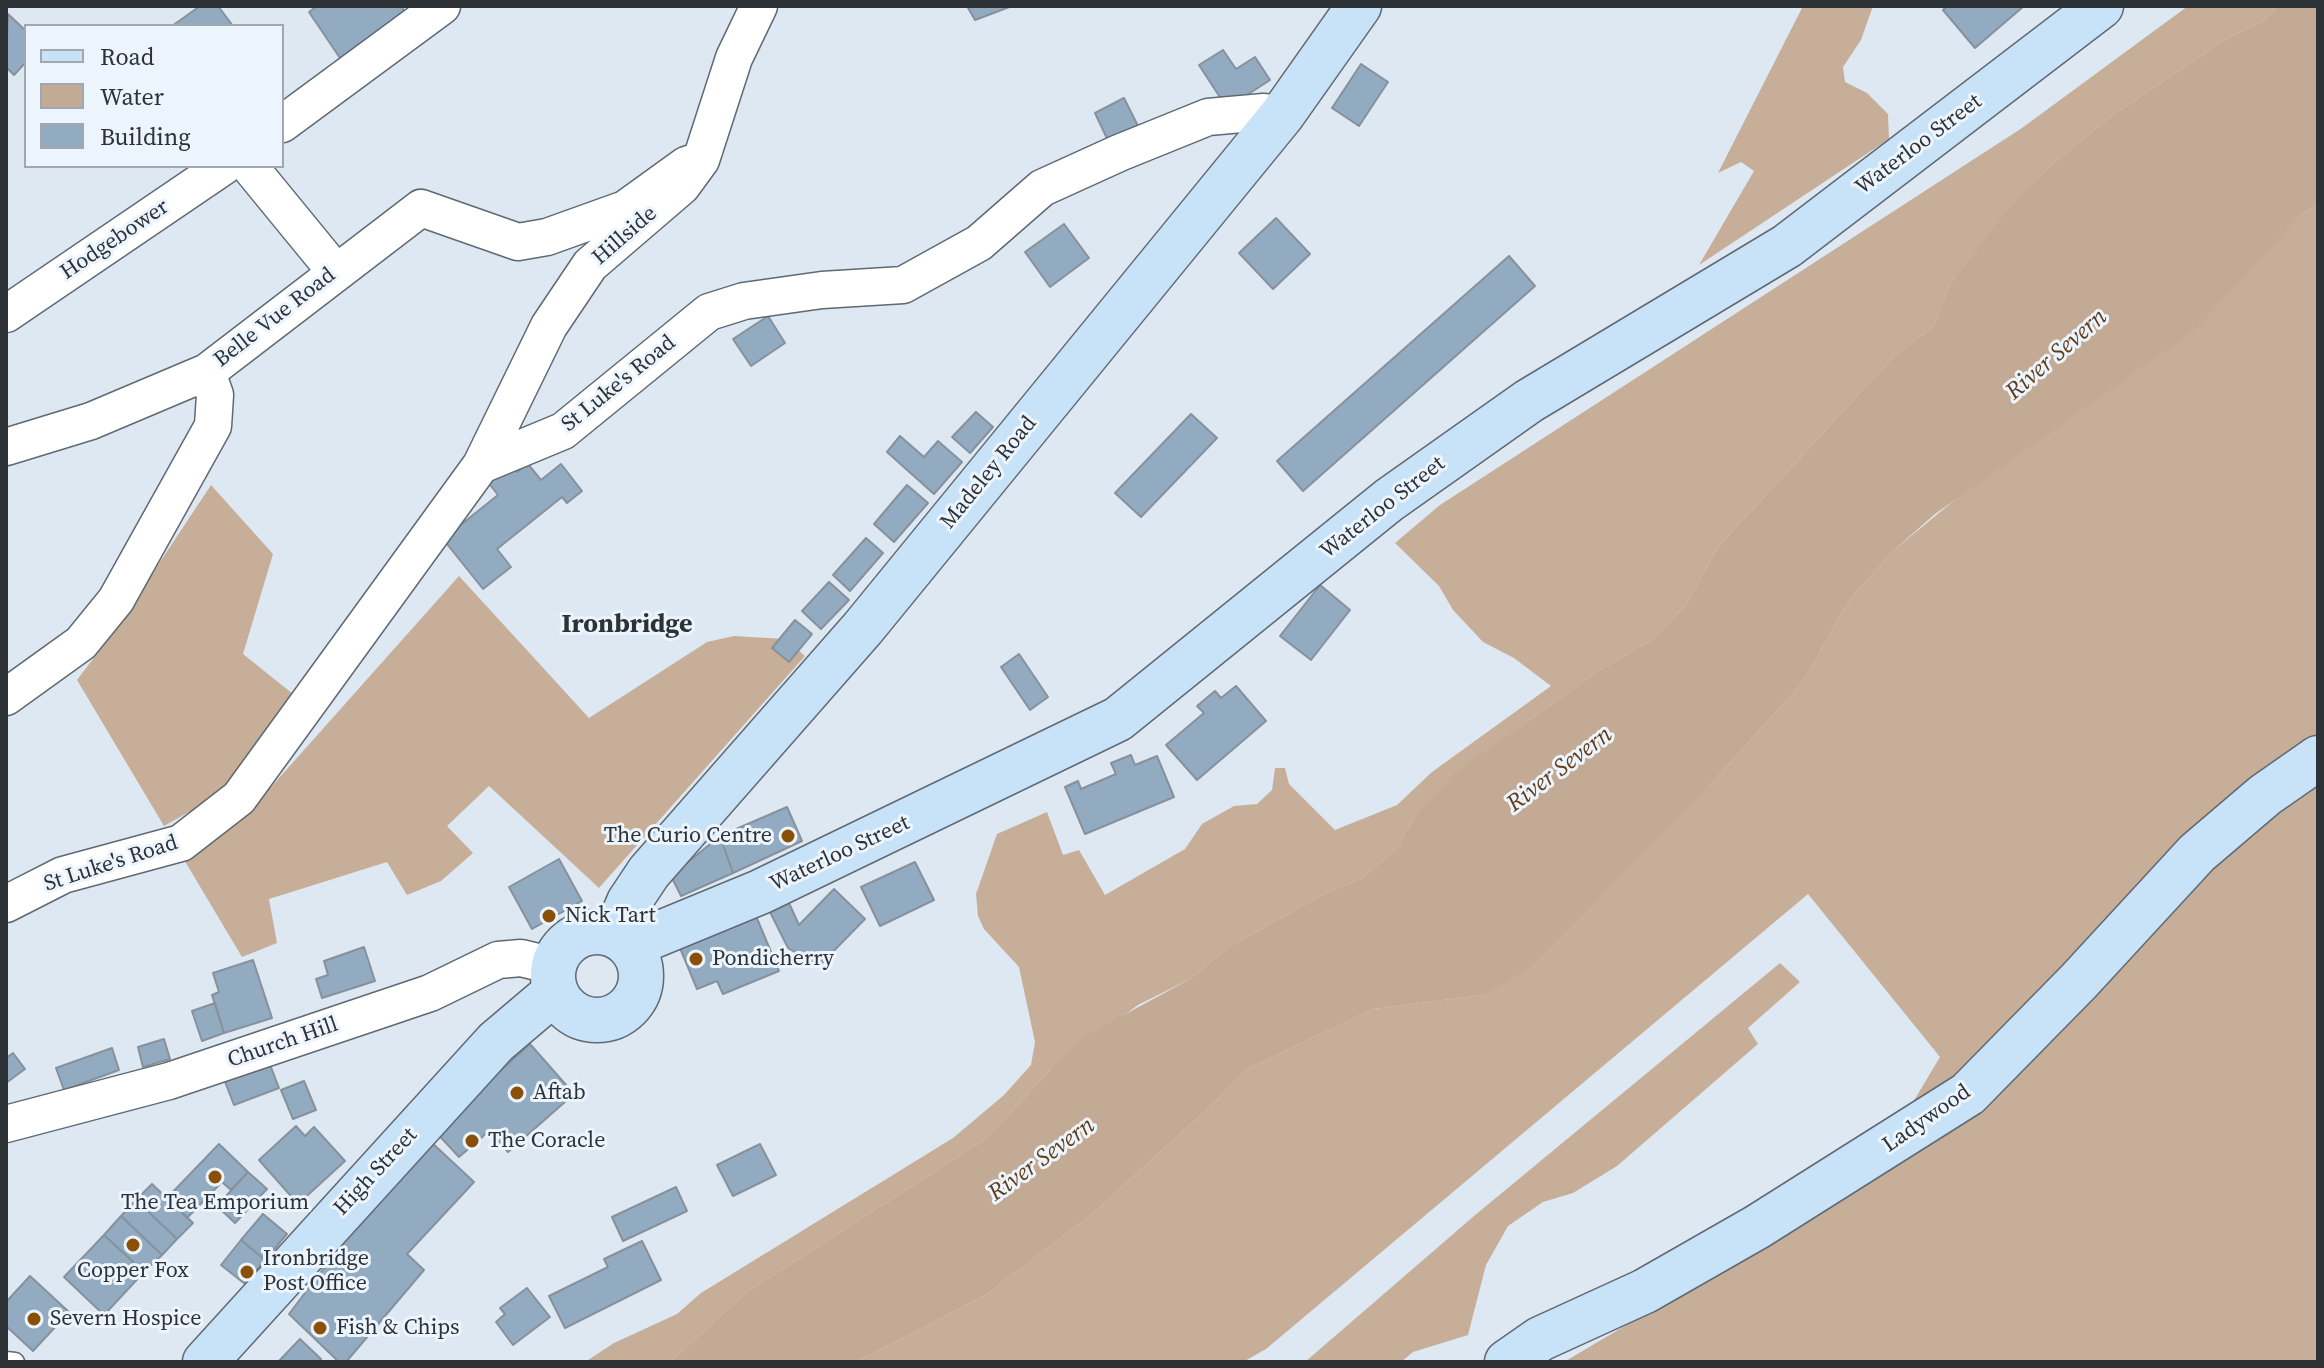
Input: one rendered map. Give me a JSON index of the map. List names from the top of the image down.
{
  "streets": {
    "main road": [
      "Waterloo Street",
      "Madeley Road",
      "Ladywood",
      "High Street"
    ],
    "street": [
      "Hillside",
      "Hodgebower",
      "Belle Vue Road",
      "St Luke's Road",
      "Church Hill"
    ]
  },
  "crossings": [
    ["Waterloo Street", "Madeley Road"],
    ["Waterloo Street", "Church Hill"],
    ["Waterloo Street", "High Street"],
    ["Hillside", "Belle Vue Road"],
    ["Hillside", "St Luke's Road"],
    ["St Luke's Road", "Madeley Road"],
    ["Madeley Road", "Church Hill"],
    ["Madeley Road", "High Street"],
    ["Church Hill", "High Street"]
  ],
  "districts": ["Ironbridge"],
  "water": ["River Severn"],
  "places": [
    "The Curio Centre",
    "Nick Tart",
    "Pondicherry",
    "Aftab",
    "The Coracle",
    "The Tea Emporium",
    "Copper Fox",
    "Ironbridge Post Office",
    "Severn Hospice",
    "Fish & Chips"
  ],
  "legend": ["Road", "Water", "Building"]
}
